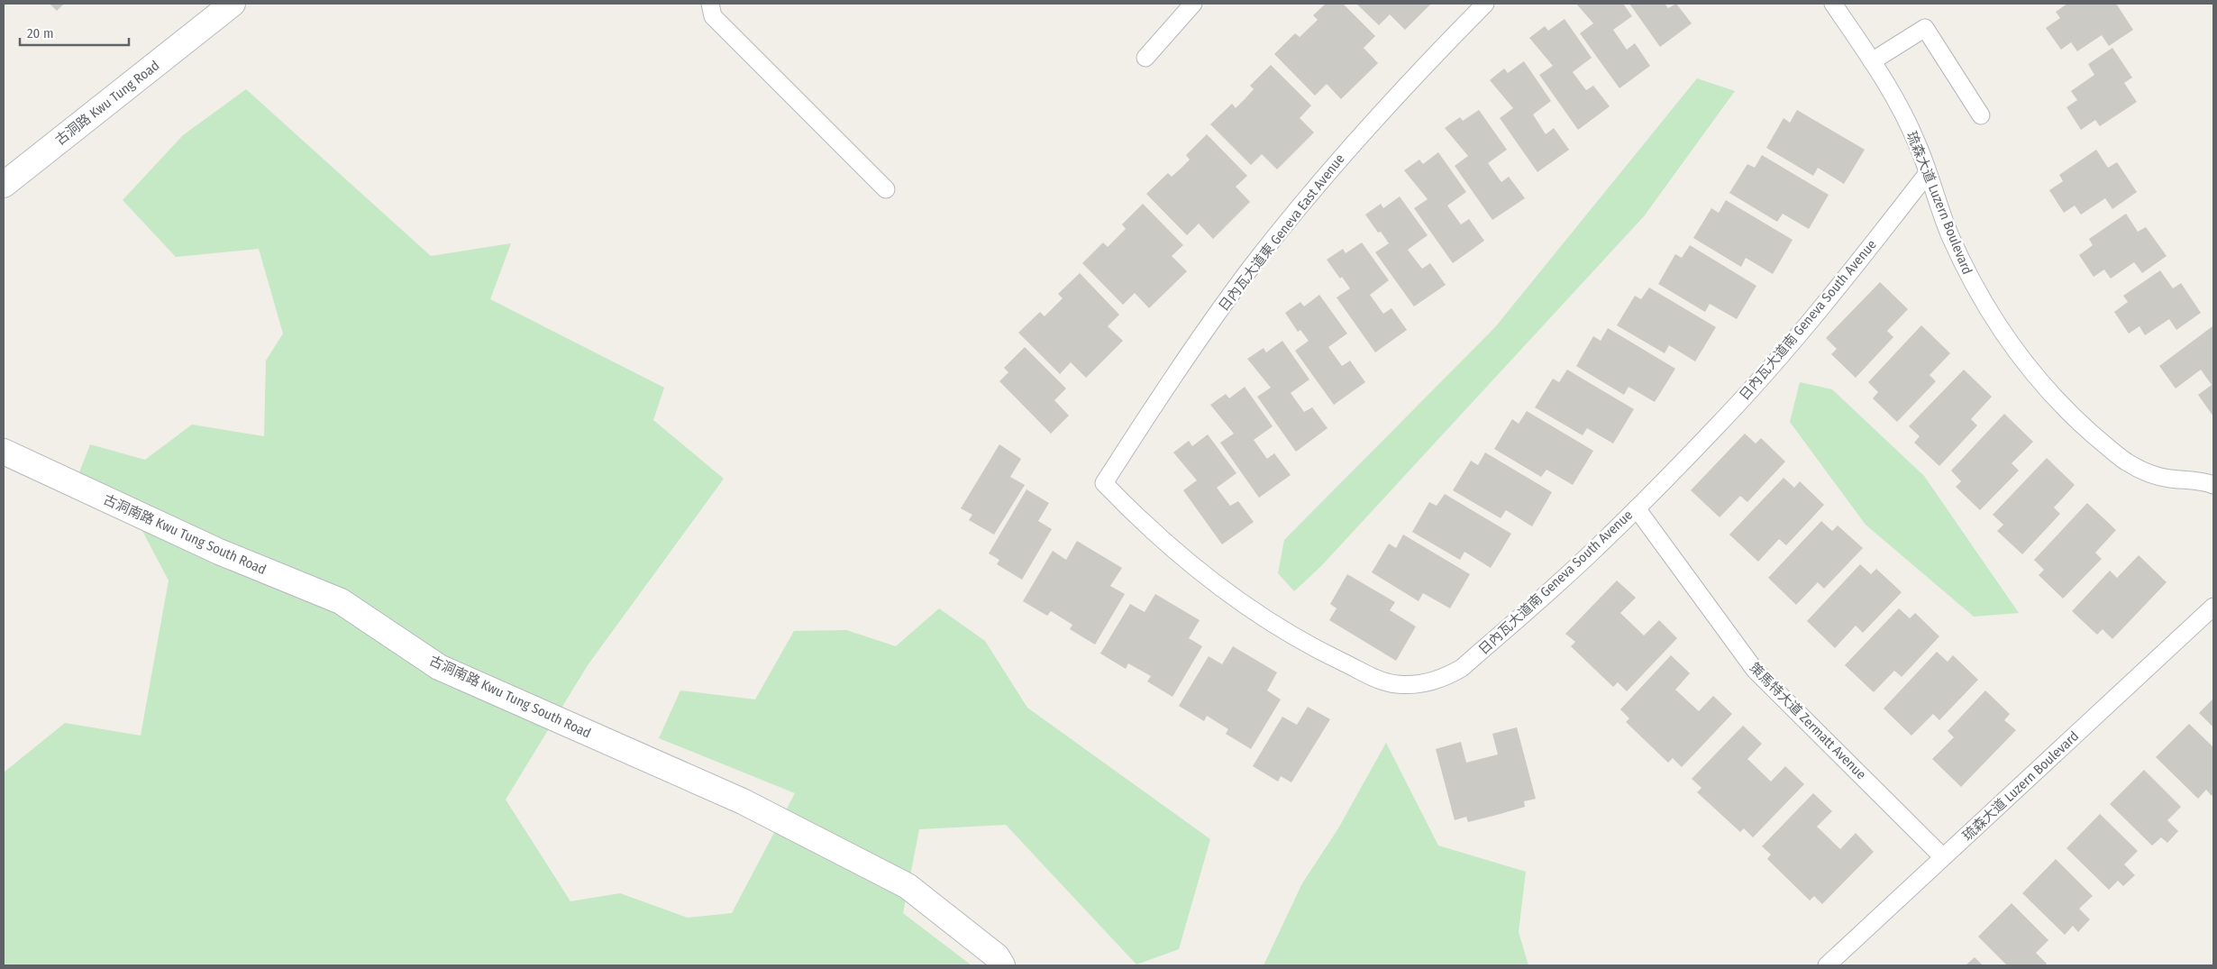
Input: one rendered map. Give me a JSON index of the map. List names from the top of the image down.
{
  "streets": {
    "street": ["古洞路 Kwu Tung Road", "古洞南路 Kwu Tung South Road"],
    "lane": [
      "琉森大道 Luzern Boulevard",
      "日內瓦大道東 Geneva East Avenue",
      "日內瓦大道南 Geneva South Avenue",
      "策馬特大道 Zermatt Avenue"
    ]
  },
  "crossings": [
    ["琉森大道 Luzern Boulevard", "日內瓦大道南 Geneva South Avenue"],
    ["琉森大道 Luzern Boulevard", "策馬特大道 Zermatt Avenue"],
    ["日內瓦大道東 Geneva East Avenue", "日內瓦大道南 Geneva South Avenue"],
    ["日內瓦大道南 Geneva South Avenue", "策馬特大道 Zermatt Avenue"]
  ],
  "scale_bar": "20 m"
}
